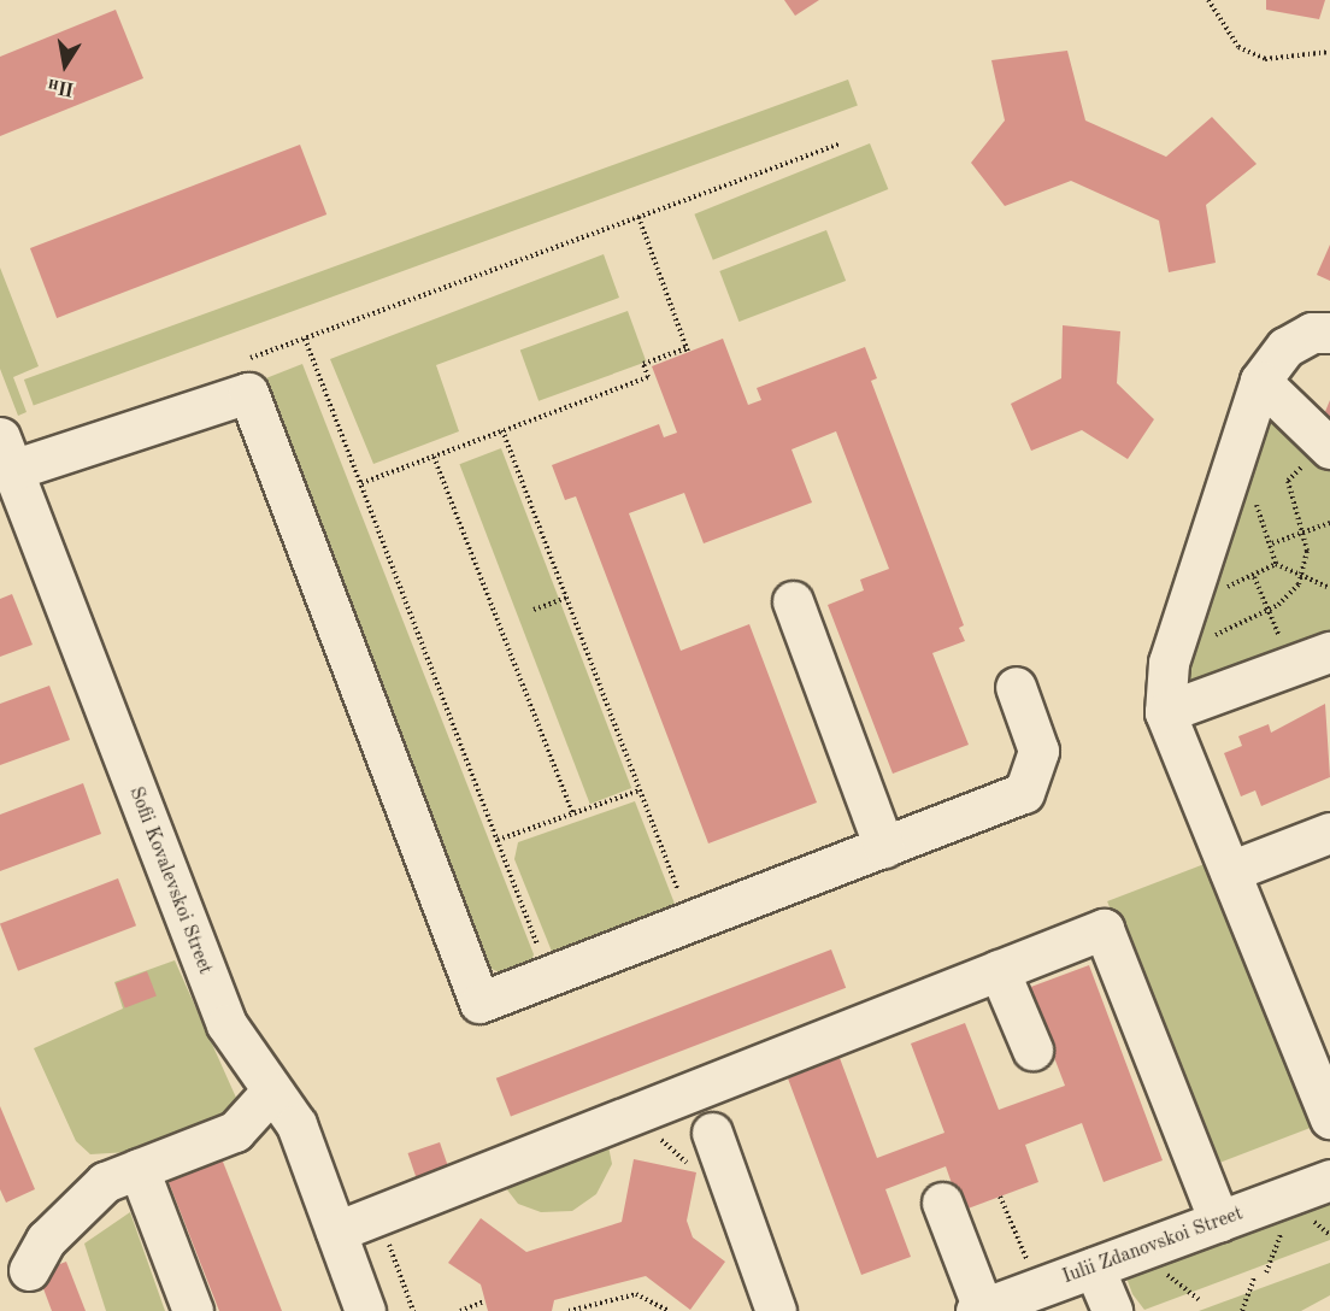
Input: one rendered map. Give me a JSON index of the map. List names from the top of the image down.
{
  "streets": {
    "street": ["Sofii Kovalevskoi Street", "Iulii Zdanovskoi Street"]
  },
  "north": "bottom"
}
